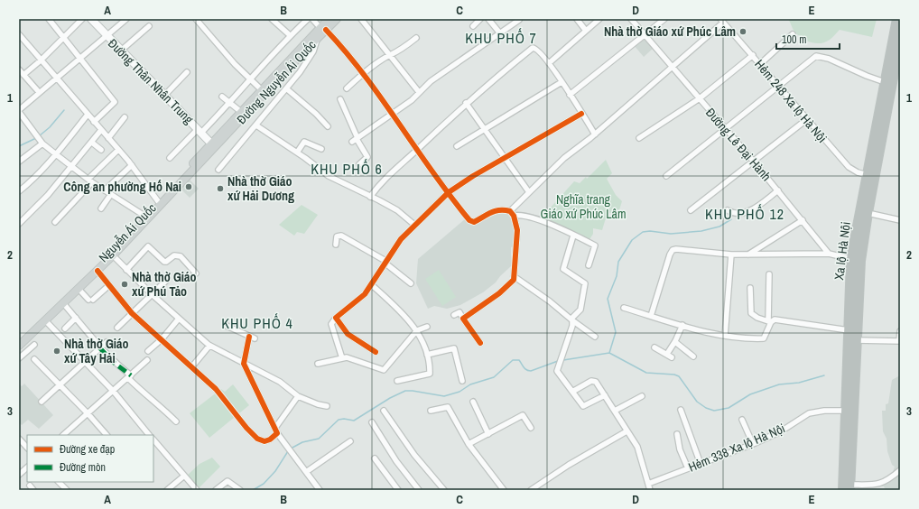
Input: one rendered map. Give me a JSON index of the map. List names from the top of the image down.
{
  "streets": {
    "highway": ["Xa lộ Hà Nội"],
    "main road": ["Đường Nguyễn Ái Quốc", "Nguyễn Ái Quốc"],
    "street": [
      "Đường Thân Nhân Trung",
      "Hẻm 248 Xa lộ Hà Nội",
      "Đường Lê Đại Hành",
      "Hẻm 338 Xa lộ Hà Nội"
    ]
  },
  "crossings": [
    ["Đường Thân Nhân Trung", "Nguyễn Ái Quốc"],
    ["Đường Nguyễn Ái Quốc", "Nguyễn Ái Quốc"],
    ["Hẻm 248 Xa lộ Hà Nội", "Xa lộ Hà Nội"],
    ["Xa lộ Hà Nội", "Hẻm 338 Xa lộ Hà Nội"]
  ],
  "districts": [
    "KHU PHỐ 7",
    "KHU PHỐ 6",
    "KHU PHỐ 12",
    "KHU PHỐ 4"
  ],
  "parks": ["Nghĩa trang Giáo xứ Phúc Lâm"],
  "places": [
    "Nhà thờ Giáo xứ Phúc Lâm",
    "Công an phường Hố Nai",
    "Nhà thờ Giáo xứ Hải Dương",
    "Nhà thờ Giáo xứ Phú Tảo",
    "Nhà thờ Giáo xứ Tây Hải"
  ],
  "legend": ["Đường xe đạp", "Đường mòn"],
  "scale_bar": "100 m",
  "grid": {
    "columns": [
      "A",
      "B",
      "C",
      "D",
      "E"
    ],
    "rows": ["1", "2", "3"]
  }
}
